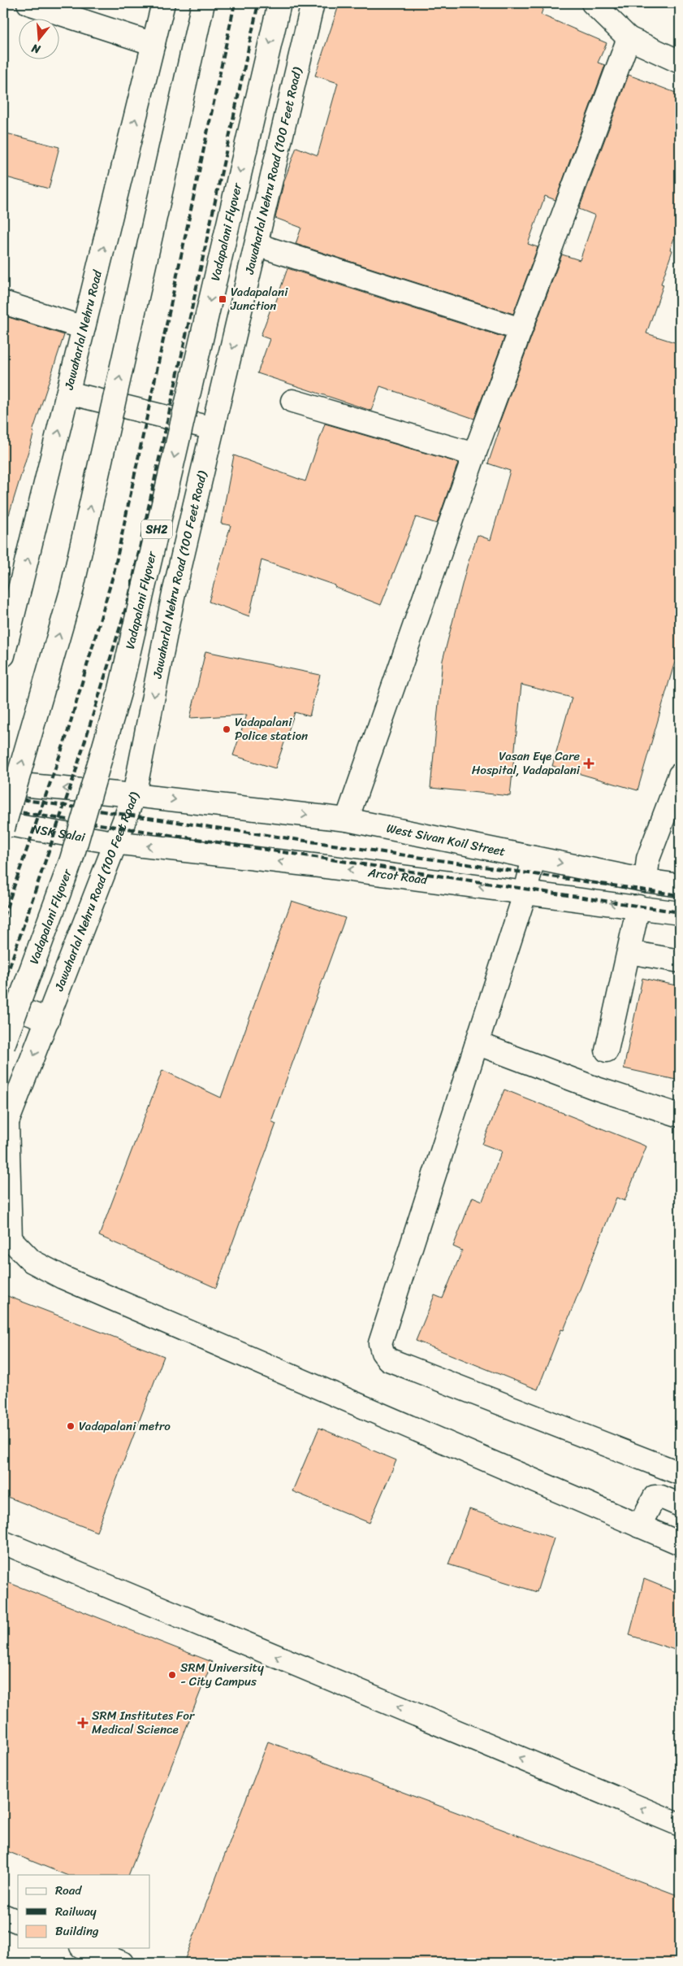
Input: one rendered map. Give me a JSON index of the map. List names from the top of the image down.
{
  "streets": {
    "street": [
      "Jawaharlal Nehru Road (100 Feet Road)",
      "Vadapalani Flyover",
      "Jawaharlal Nehru Road",
      "SH2",
      "NSK Salai",
      "West Sivan Koil Street",
      "Arcot Road"
    ]
  },
  "crossings": [
    ["Jawaharlal Nehru Road (100 Feet Road)", "NSK Salai"],
    ["Jawaharlal Nehru Road (100 Feet Road)", "West Sivan Koil Street"],
    ["Jawaharlal Nehru Road (100 Feet Road)", "Arcot Road"],
    ["NSK Salai", "Arcot Road"]
  ],
  "one_way": ["Arcot Road"],
  "places": {
    "transit": ["Vadapalani Junction"],
    "other": ["Vadapalani Police station", "Vadapalani metro", "SRM University - City Campus"],
    "health": ["Vasan Eye Care Hospital, Vadapalani", "SRM Institutes For Medical Science"]
  },
  "legend": ["Road", "Railway", "Building"],
  "north": "bottom"
}
